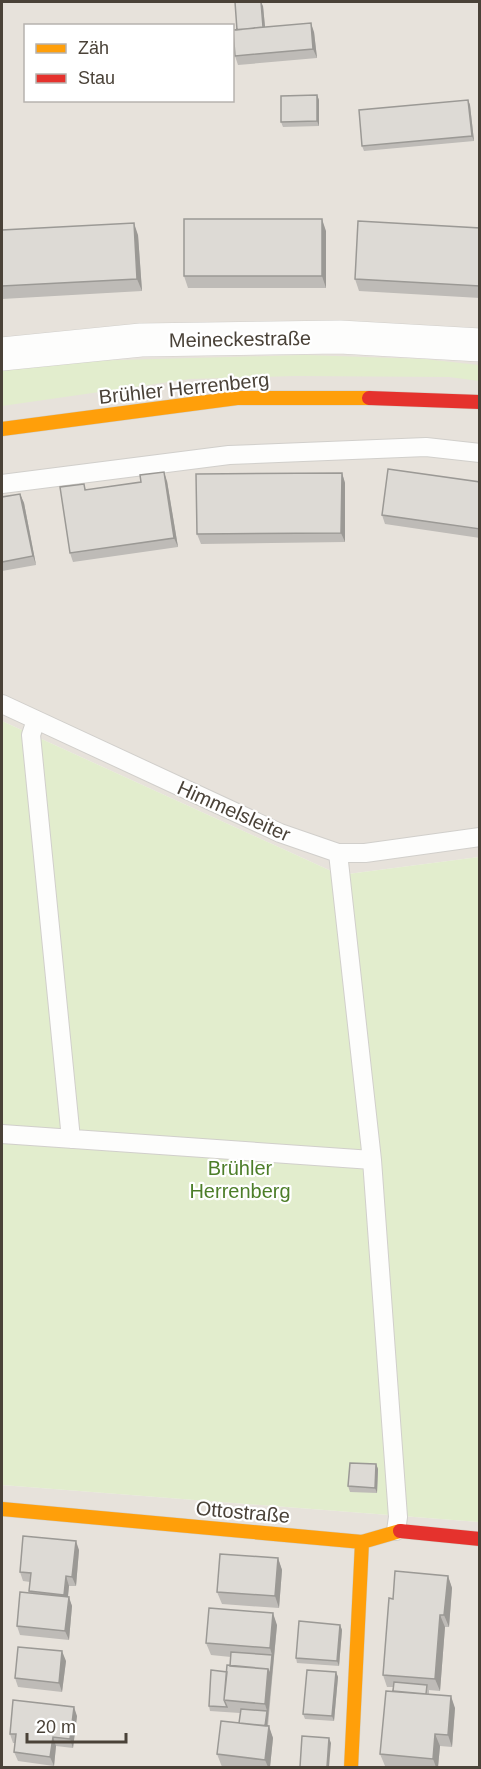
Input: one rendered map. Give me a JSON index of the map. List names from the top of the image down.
{
  "streets": {
    "street": ["Meineckestraße", "Brühler Herrenberg", "Ottostraße"],
    "lane": ["Himmelsleiter"]
  },
  "parks": ["Brühler Herrenberg"],
  "legend": ["Zäh", "Stau"],
  "scale_bar": "20 m"
}
